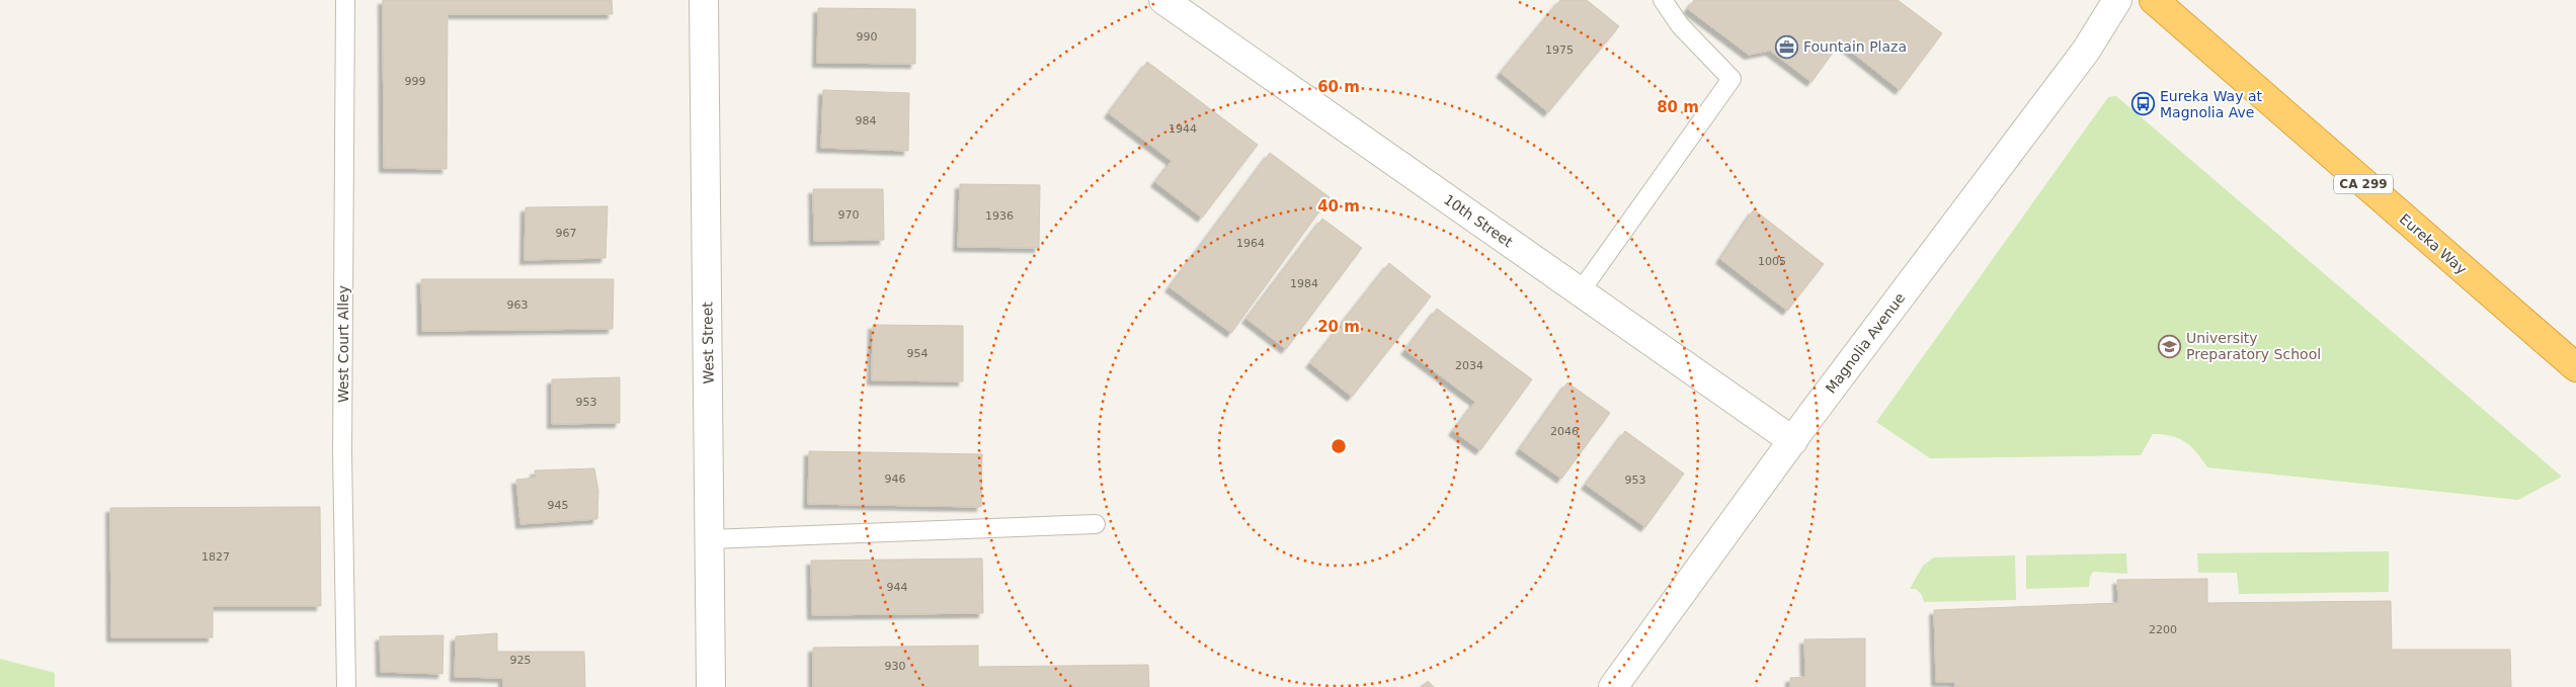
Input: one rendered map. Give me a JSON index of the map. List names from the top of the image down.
{
  "streets": {
    "highway": ["CA 299", "Eureka Way"],
    "street": ["10th Street", "West Street", "Magnolia Avenue"],
    "lane": ["West Court Alley"]
  },
  "crossings": [
    ["10th Street", "Magnolia Avenue"]
  ],
  "places": {
    "office": ["Fountain Plaza"],
    "bus stop": ["Eureka Way at Magnolia Ave"],
    "school or university": ["University Preparatory School"]
  },
  "house_numbers": [
    "990",
    "1975",
    "999",
    "984",
    "1944",
    "970",
    "1936",
    "967",
    "1964",
    "1005",
    "1984",
    "963",
    "954",
    "2034",
    "953",
    "2046",
    "946",
    "953",
    "945",
    "1827",
    "944",
    "2200",
    "925",
    "930"
  ],
  "rings": [
    "60 m",
    "80 m",
    "40 m",
    "20 m"
  ]
}
